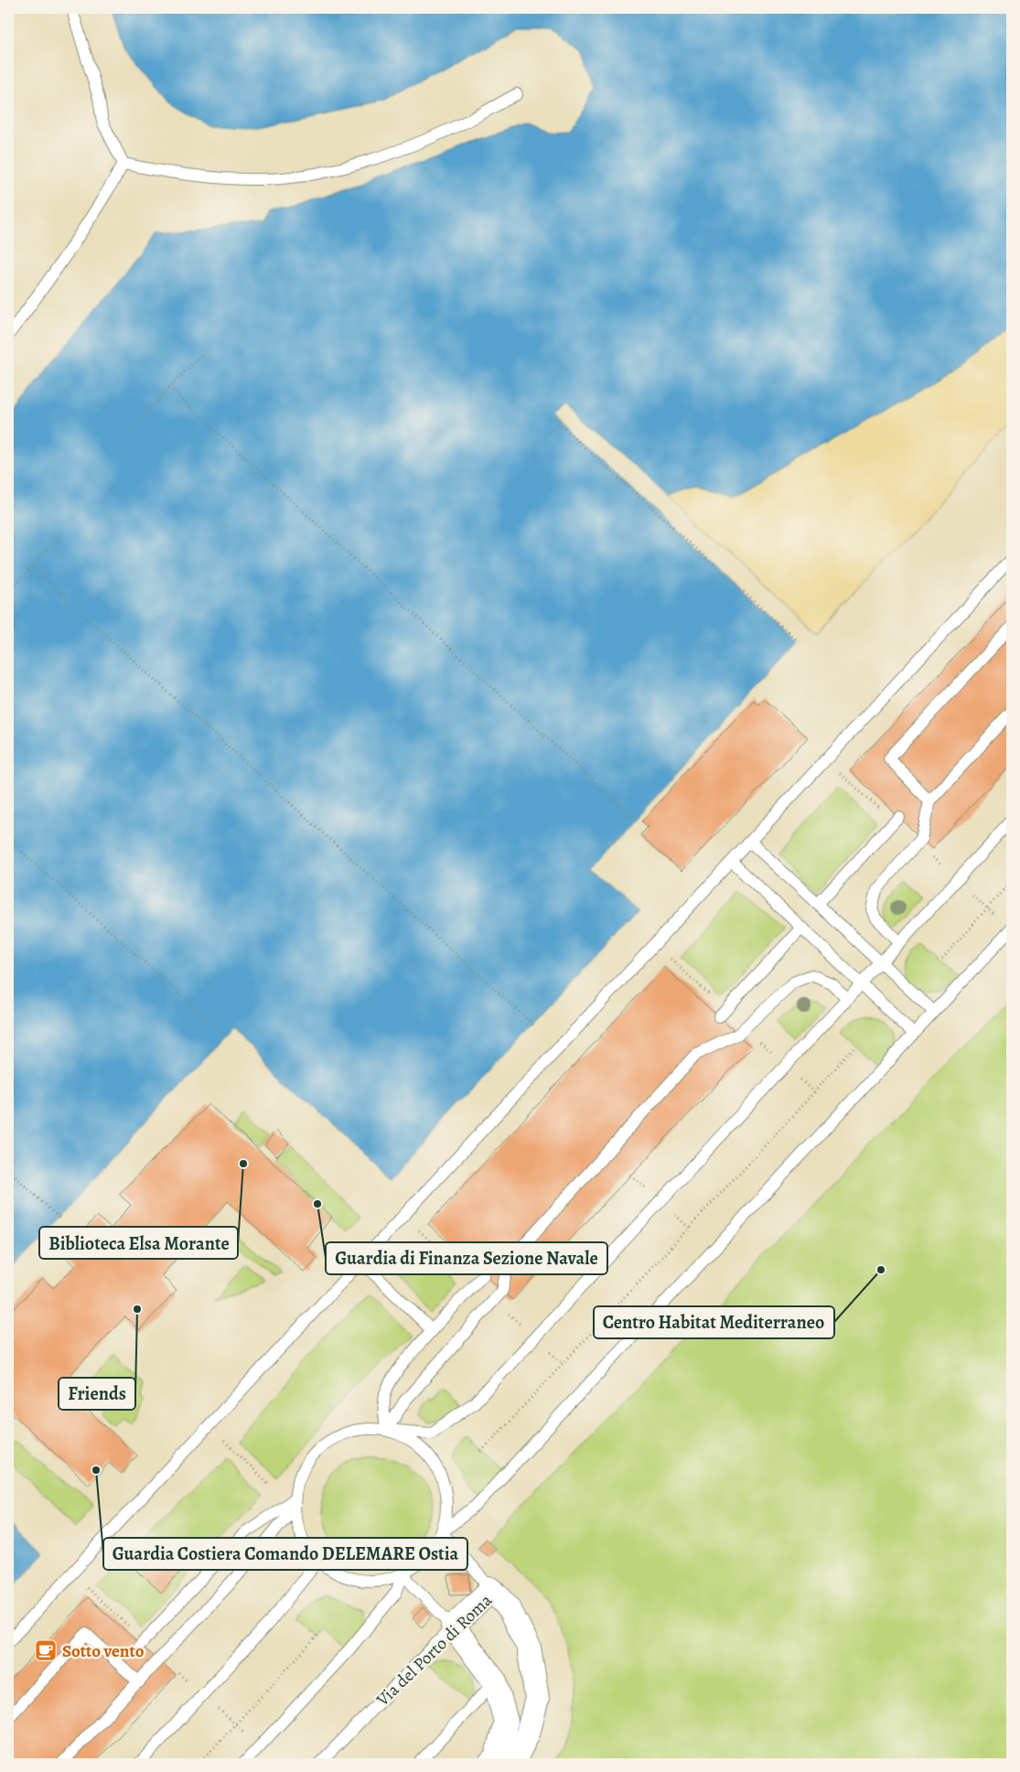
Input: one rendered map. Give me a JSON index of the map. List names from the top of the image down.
{
  "streets": {
    "street": ["Via del Porto di Roma"]
  },
  "places": {
    "other": [
      "Biblioteca Elsa Morante",
      "Guardia di Finanza Sezione Navale",
      "Centro Habitat Mediterraneo",
      "Friends",
      "Guardia Costiera Comando DELEMARE Ostia"
    ],
    "cafe": ["Sotto vento"]
  }
}
